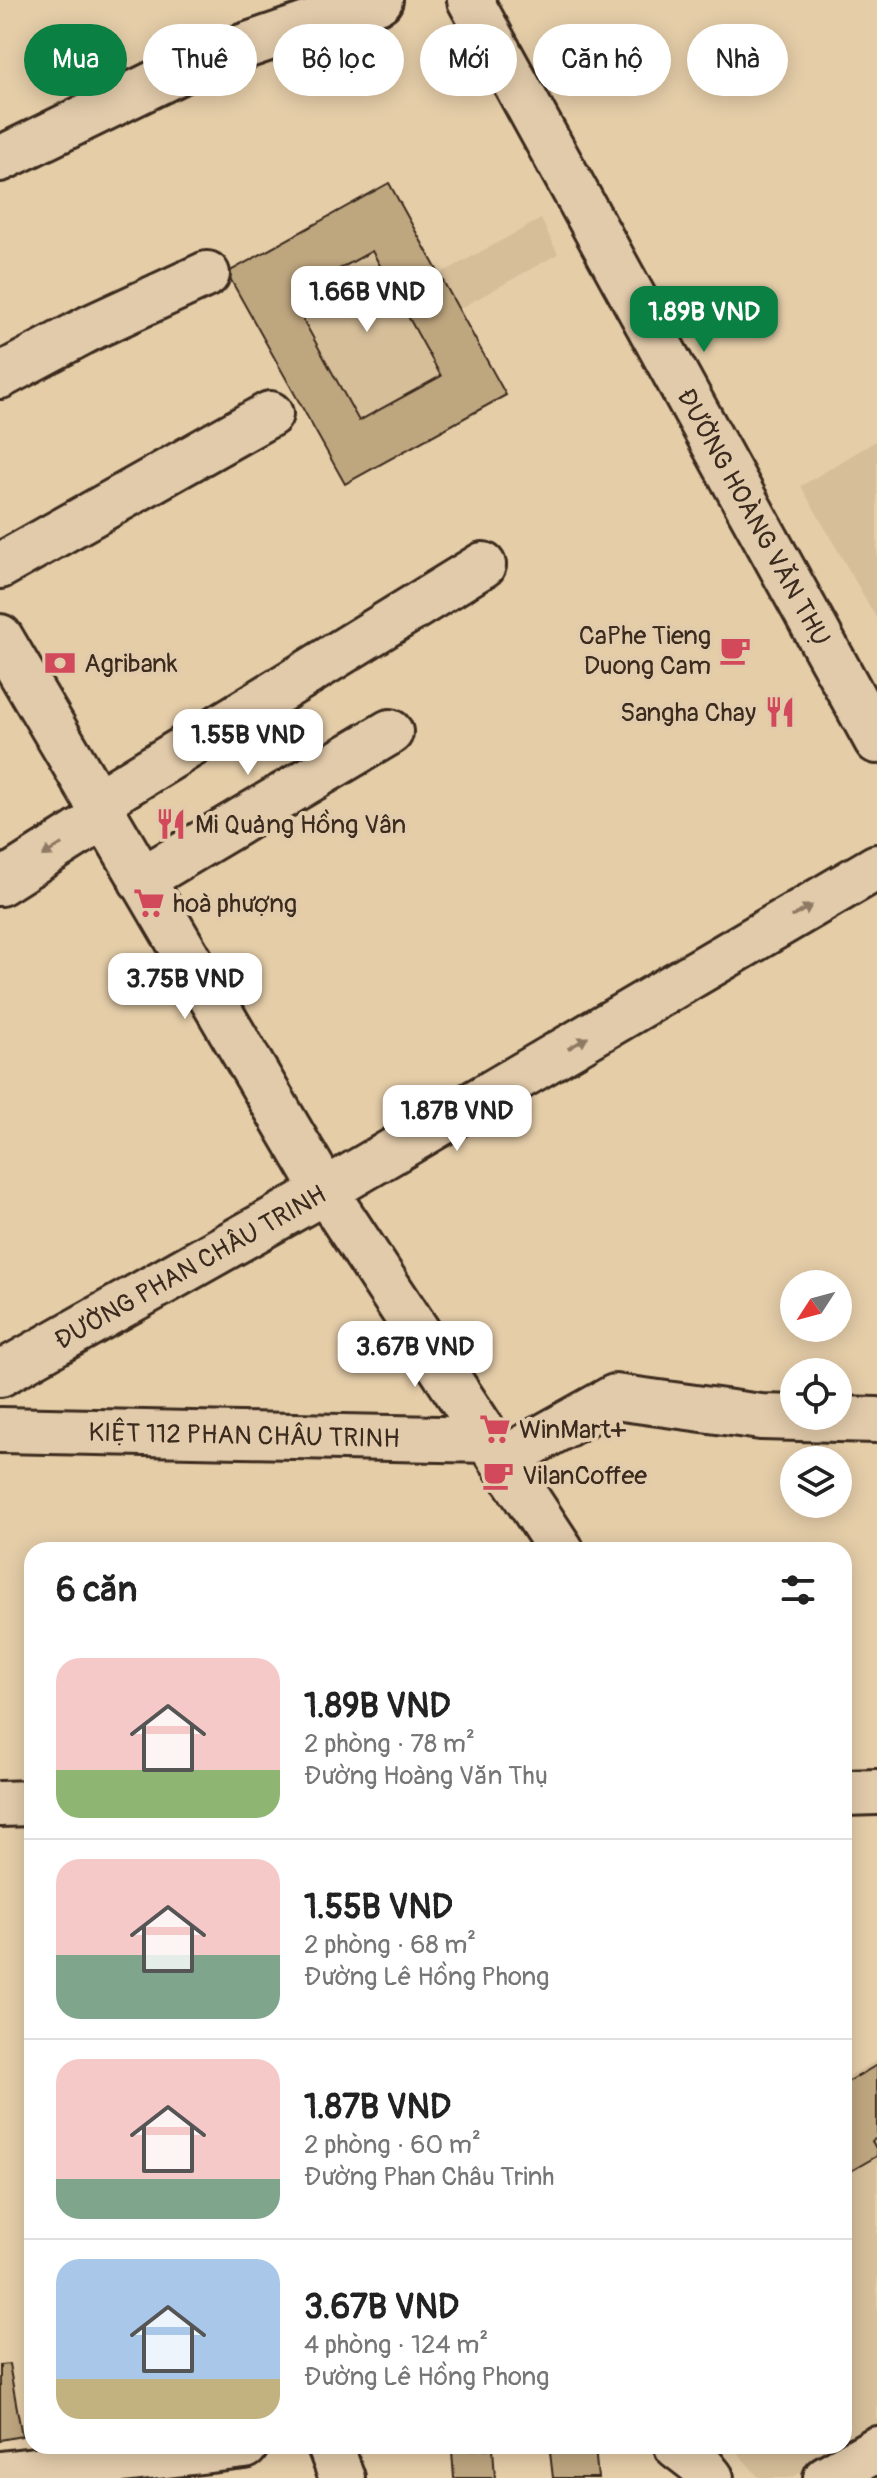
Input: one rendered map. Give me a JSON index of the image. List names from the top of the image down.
{
  "streets": {
    "street": ["ĐƯỜNG HOÀNG VĂN THỤ", "ĐƯỜNG PHAN CHÂU TRINH", "KIỆT 112 PHAN CHÂU TRINH"]
  },
  "places": {
    "cafe": ["CaPhe Tieng Duong Cam", "VilanCoffee"],
    "bank": ["Agribank"],
    "restaurant": ["Sangha Chay", "Mi Quảng Hồng Vân"],
    "supermarket": ["hoà phượng", "WinMart+"]
  },
  "north": "bottom left",
  "page": {
    "chip": [
      "Mua",
      "Thuê",
      "Bộ lọc",
      "Mới",
      "Căn hộ",
      "Nhà"
    ],
    "price": [
      "1.66B VND",
      "1.89B VND",
      "1.55B VND",
      "3.75B VND",
      "1.87B VND",
      "3.67B VND"
    ],
    "heading": "6 căn",
    "list": [
      {
        "name": "1.89B VND",
        "note": "2 phòng · 78 m² · Đường Hoàng Văn Thụ"
      },
      {
        "name": "1.55B VND",
        "note": "2 phòng · 68 m² · Đường Lê Hồng Phong"
      },
      {
        "name": "1.87B VND",
        "note": "2 phòng · 60 m² · Đường Phan Châu Trinh"
      },
      {
        "name": "3.67B VND",
        "note": "4 phòng · 124 m² · Đường Lê Hồng Phong"
      }
    ]
  }
}
